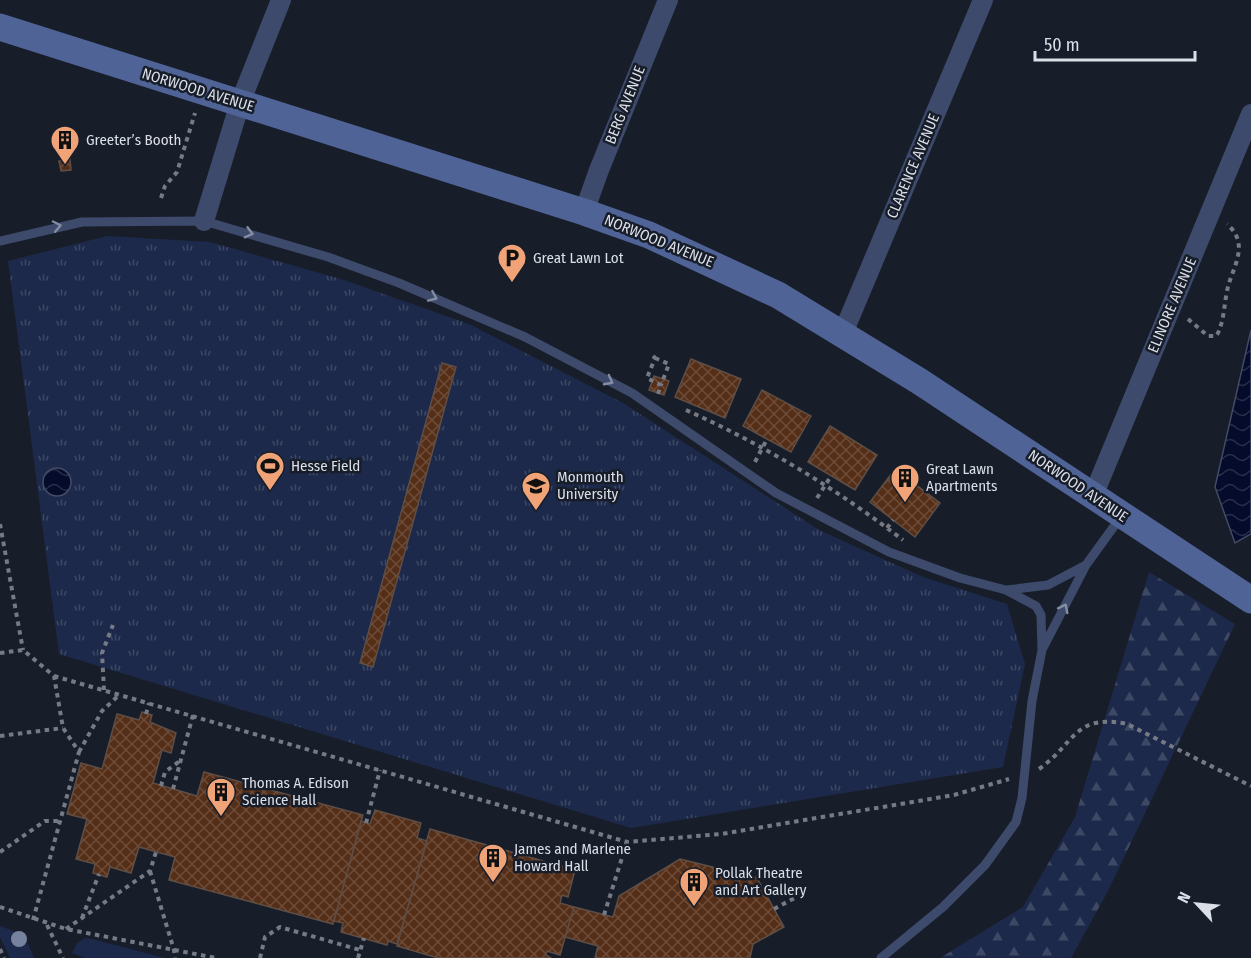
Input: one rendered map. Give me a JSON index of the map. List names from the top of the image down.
{
  "streets": {
    "main road": ["NORWOOD AVENUE"],
    "street": ["BERG AVENUE", "CLARENCE AVENUE", "ELINORE AVENUE"]
  },
  "crossings": [
    ["NORWOOD AVENUE", "BERG AVENUE"],
    ["NORWOOD AVENUE", "CLARENCE AVENUE"],
    ["NORWOOD AVENUE", "ELINORE AVENUE"]
  ],
  "places": {
    "building": [
      "Greeter’s Booth",
      "Great Lawn Apartments",
      "Thomas A. Edison Science Hall",
      "James and Marlene Howard Hall",
      "Pollak Theatre and Art Gallery"
    ],
    "parking": ["Great Lawn Lot"],
    "sports": ["Hesse Field"],
    "school or university": ["Monmouth University"]
  },
  "scale_bar": "50 m",
  "north": "top left"
}
